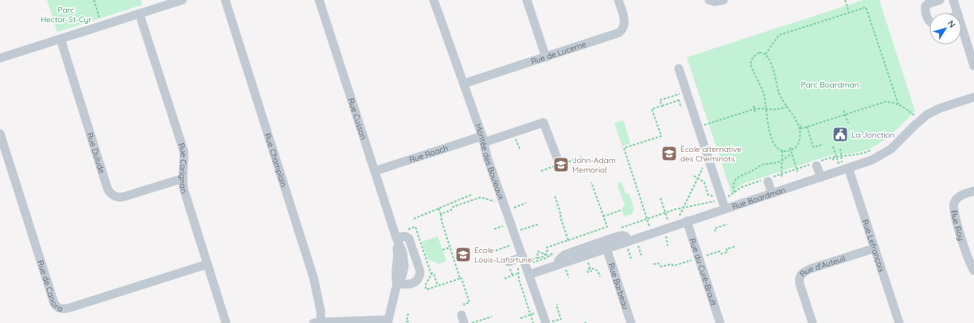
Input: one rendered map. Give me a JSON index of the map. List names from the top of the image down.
{
  "streets": {
    "street": [
      "Rue de Lucerne",
      "Rue Cusson",
      "Rue Dulude",
      "Rue Roach",
      "Rue Champlain",
      "Montée des Bouleaux",
      "Rue Carignan",
      "Rue Boardman",
      "Rue Roy",
      "Rue Lefrançois",
      "Rue d'Auteuil",
      "Rue du Curé-Brault",
      "Rue de Canora",
      "Rue Barbeau"
    ]
  },
  "crossings": [
    ["Rue de Lucerne", "Montée des Bouleaux"],
    ["Rue Cusson", "Rue Roach"],
    ["Rue Dulude", "Rue Carignan"],
    ["Rue Roach", "Montée des Bouleaux"],
    ["Montée des Bouleaux", "Rue Boardman"],
    ["Rue Carignan", "Rue de Canora"],
    ["Rue Boardman", "Rue Lefrançois"],
    ["Rue Boardman", "Rue du Curé-Brault"],
    ["Rue Boardman", "Rue Barbeau"],
    ["Rue Lefrançois", "Rue d'Auteuil"]
  ],
  "parks": ["Parc Hector-St-Cyr", "Parc Boardman"],
  "places": {
    "public building": ["La Jonction"],
    "school or university": ["École alternative des Cheminots", "John-Adam Memorial", "École Louis-Lafortune"]
  },
  "north": "top right"
}
